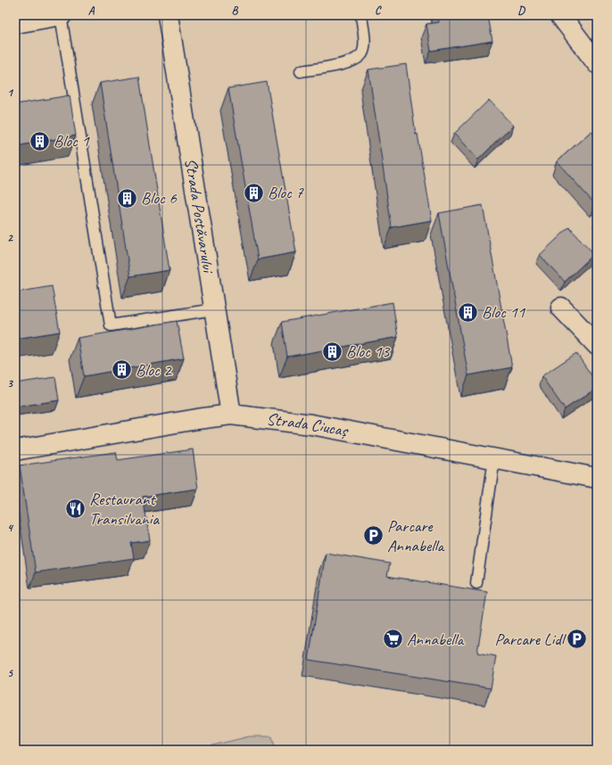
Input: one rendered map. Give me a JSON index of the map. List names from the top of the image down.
{
  "streets": {
    "street": ["Strada Postăvarului", "Strada Ciucaș"]
  },
  "crossings": [
    ["Strada Postăvarului", "Strada Ciucaș"]
  ],
  "places": {
    "building": [
      "Bloc 1",
      "Bloc 7",
      "Bloc 6",
      "Bloc 11",
      "Bloc 13",
      "Bloc 2"
    ],
    "restaurant": ["Restaurant Transilvania"],
    "parking": ["Parcare Annabella", "Parcare Lidl"],
    "supermarket": ["Annabella"]
  },
  "grid": {
    "columns": [
      "A",
      "B",
      "C",
      "D"
    ],
    "rows": [
      "1",
      "2",
      "3",
      "4",
      "5"
    ]
  }
}
